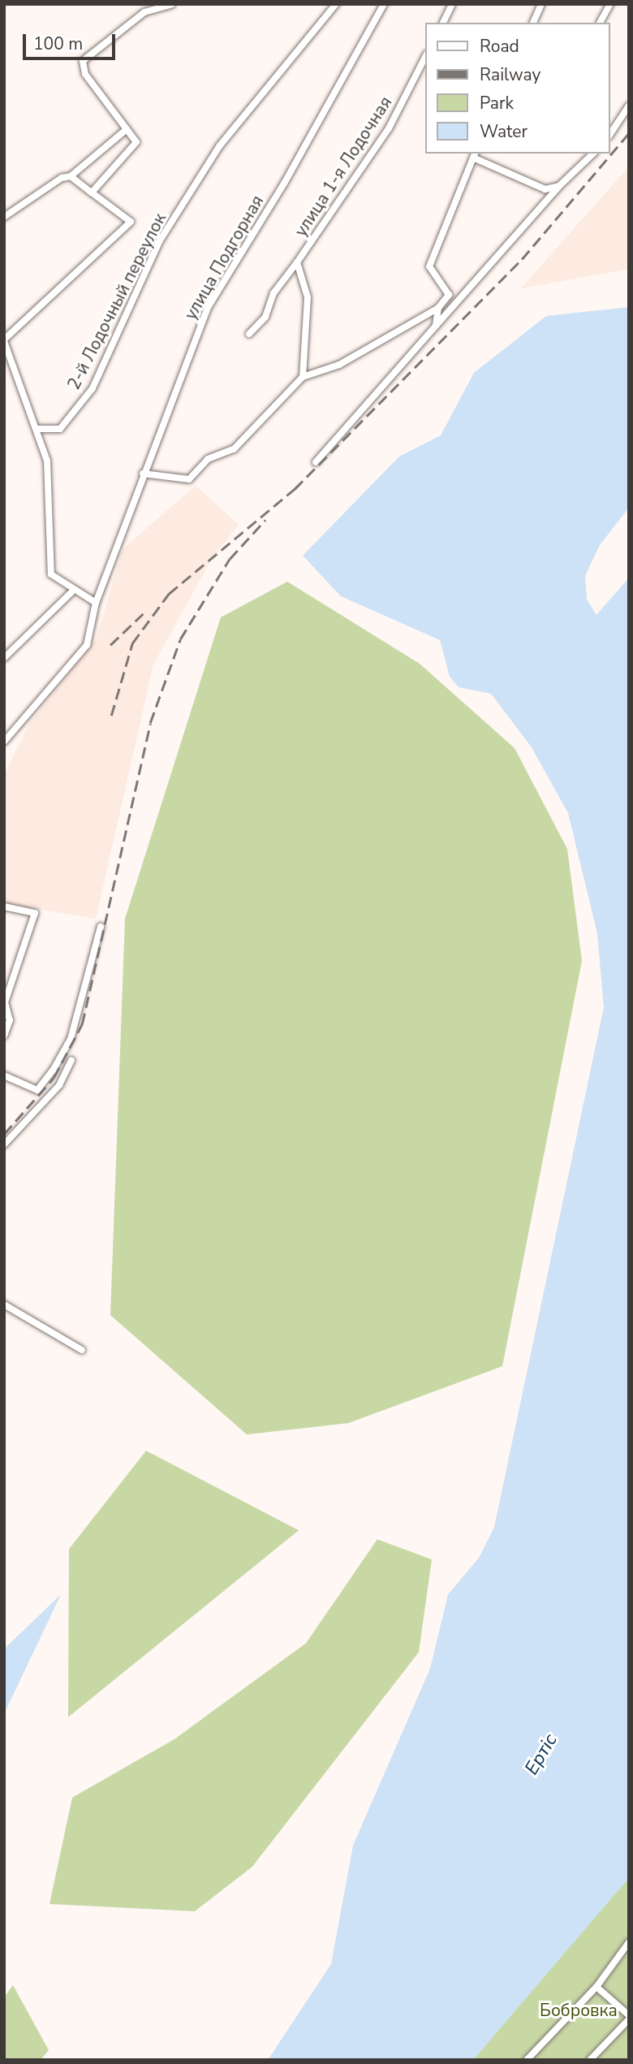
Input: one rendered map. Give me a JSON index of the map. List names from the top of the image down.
{
  "streets": {
    "street": ["улица 1-я Лодочная", "улица Подгорная", "2-й Лодочный переулок"]
  },
  "water": ["Ертіс"],
  "parks": ["Бобровка"],
  "legend": [
    "Road",
    "Railway",
    "Park",
    "Water"
  ],
  "scale_bar": "100 m"
}
